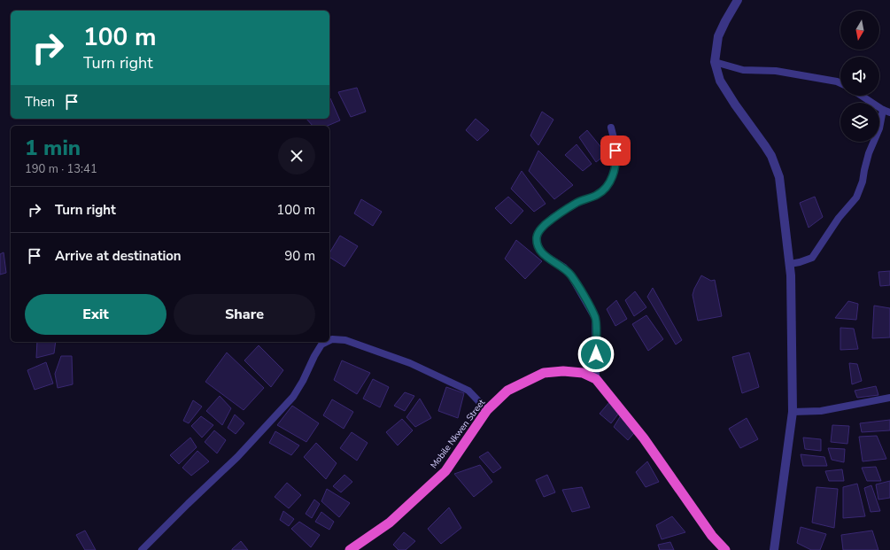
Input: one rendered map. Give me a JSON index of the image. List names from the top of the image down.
{
  "streets": {
    "highway": ["Mobile Nkwen Street"]
  },
  "north": "bottom",
  "page": {
    "turn": ["100 m", "Turn right"],
    "then": "Then",
    "heading": ["1 min", "190 m · 13:41"],
    "list": [
      {
        "name": "Turn right",
        "value": "100 m"
      },
      {
        "name": "Arrive at destination",
        "value": "90 m"
      }
    ],
    "buttons": ["Exit", "Share"]
  }
}
